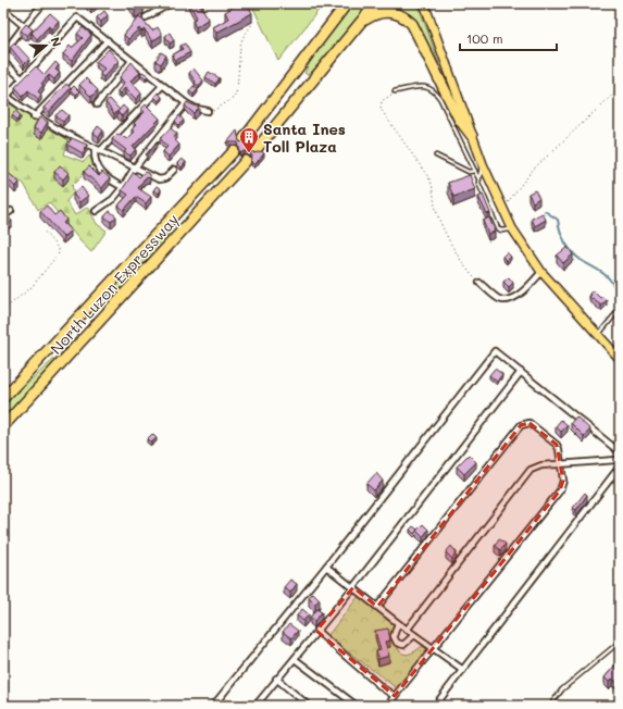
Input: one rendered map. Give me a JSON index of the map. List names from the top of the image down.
{
  "streets": {
    "highway": ["North Luzon Expressway"]
  },
  "places": {
    "building": ["Santa Ines Toll Plaza"]
  },
  "scale_bar": "100 m",
  "north": "right"
}
